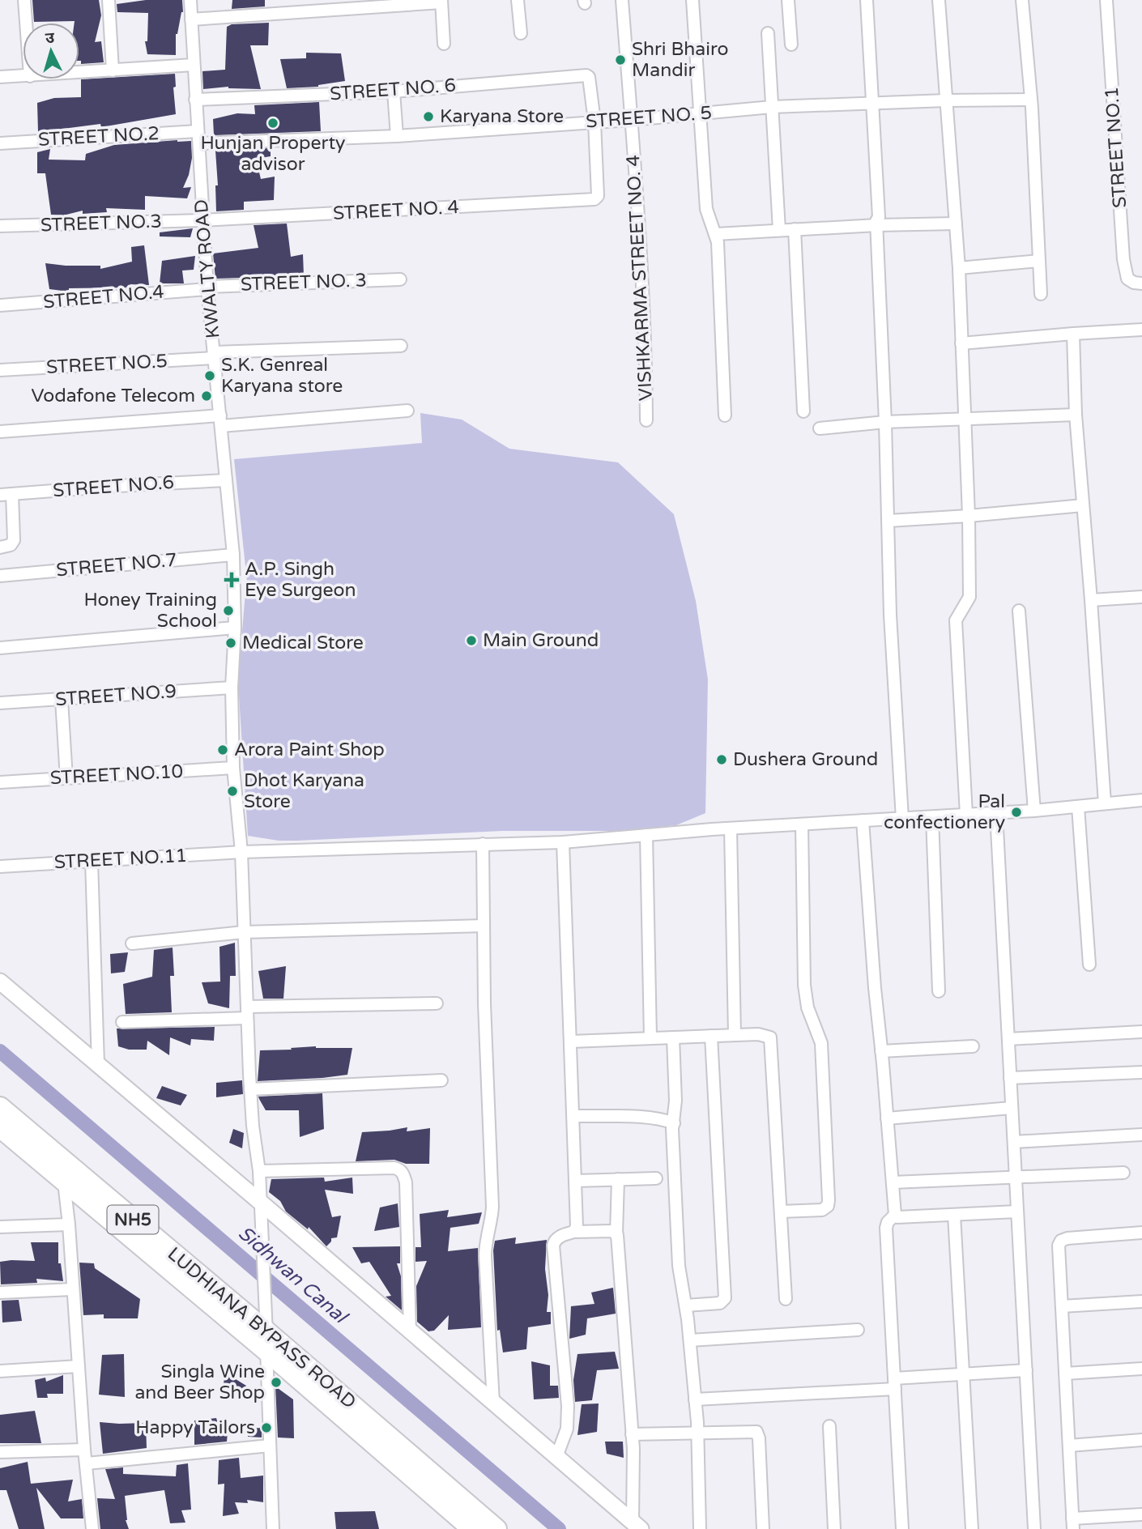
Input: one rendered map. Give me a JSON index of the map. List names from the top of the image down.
{
  "streets": {
    "highway": ["NH5", "LUDHIANA BYPASS ROAD"],
    "street": [
      "STREET NO. 6",
      "STREET NO. 5",
      "STREET NO.2",
      "STREET NO.1",
      "STREET NO. 4",
      "STREET NO.3",
      "KWALTY ROAD",
      "VISHKARMA STREET NO. 4",
      "STREET NO. 3",
      "STREET NO.4",
      "STREET NO.5",
      "STREET NO.6",
      "STREET NO.7",
      "STREET NO.9",
      "STREET NO.10",
      "STREET NO.11"
    ]
  },
  "crossings": [
    ["STREET NO. 6", "STREET NO. 5"],
    ["STREET NO. 6", "STREET NO. 4"],
    ["STREET NO. 6", "KWALTY ROAD"],
    ["STREET NO. 5", "STREET NO. 4"],
    ["STREET NO. 5", "KWALTY ROAD"],
    ["STREET NO. 5", "VISHKARMA STREET NO. 4"],
    ["STREET NO.2", "KWALTY ROAD"],
    ["STREET NO. 4", "STREET NO.3"],
    ["STREET NO. 4", "KWALTY ROAD"],
    ["STREET NO.3", "KWALTY ROAD"],
    ["KWALTY ROAD", "STREET NO. 3"],
    ["KWALTY ROAD", "STREET NO.4"],
    ["KWALTY ROAD", "STREET NO.5"],
    ["KWALTY ROAD", "STREET NO.6"],
    ["KWALTY ROAD", "STREET NO.7"],
    ["KWALTY ROAD", "STREET NO.9"],
    ["KWALTY ROAD", "STREET NO.10"],
    ["KWALTY ROAD", "STREET NO.11"],
    ["KWALTY ROAD", "LUDHIANA BYPASS ROAD"],
    ["STREET NO. 3", "STREET NO.4"]
  ],
  "water": ["Sidhwan Canal"],
  "places": {
    "other": [
      "Shri Bhairo Mandir",
      "Karyana Store",
      "Hunjan Property advisor",
      "S.K. Genreal Karyana store",
      "Vodafone Telecom",
      "Honey Training School",
      "Main Ground",
      "Medical Store",
      "Arora Paint Shop",
      "Dushera Ground",
      "Dhot Karyana Store",
      "Pal confectionery",
      "Singla Wine and Beer Shop",
      "Happy Tailors"
    ],
    "health": ["A.P. Singh Eye Surgeon"]
  },
  "north": "top"
}
